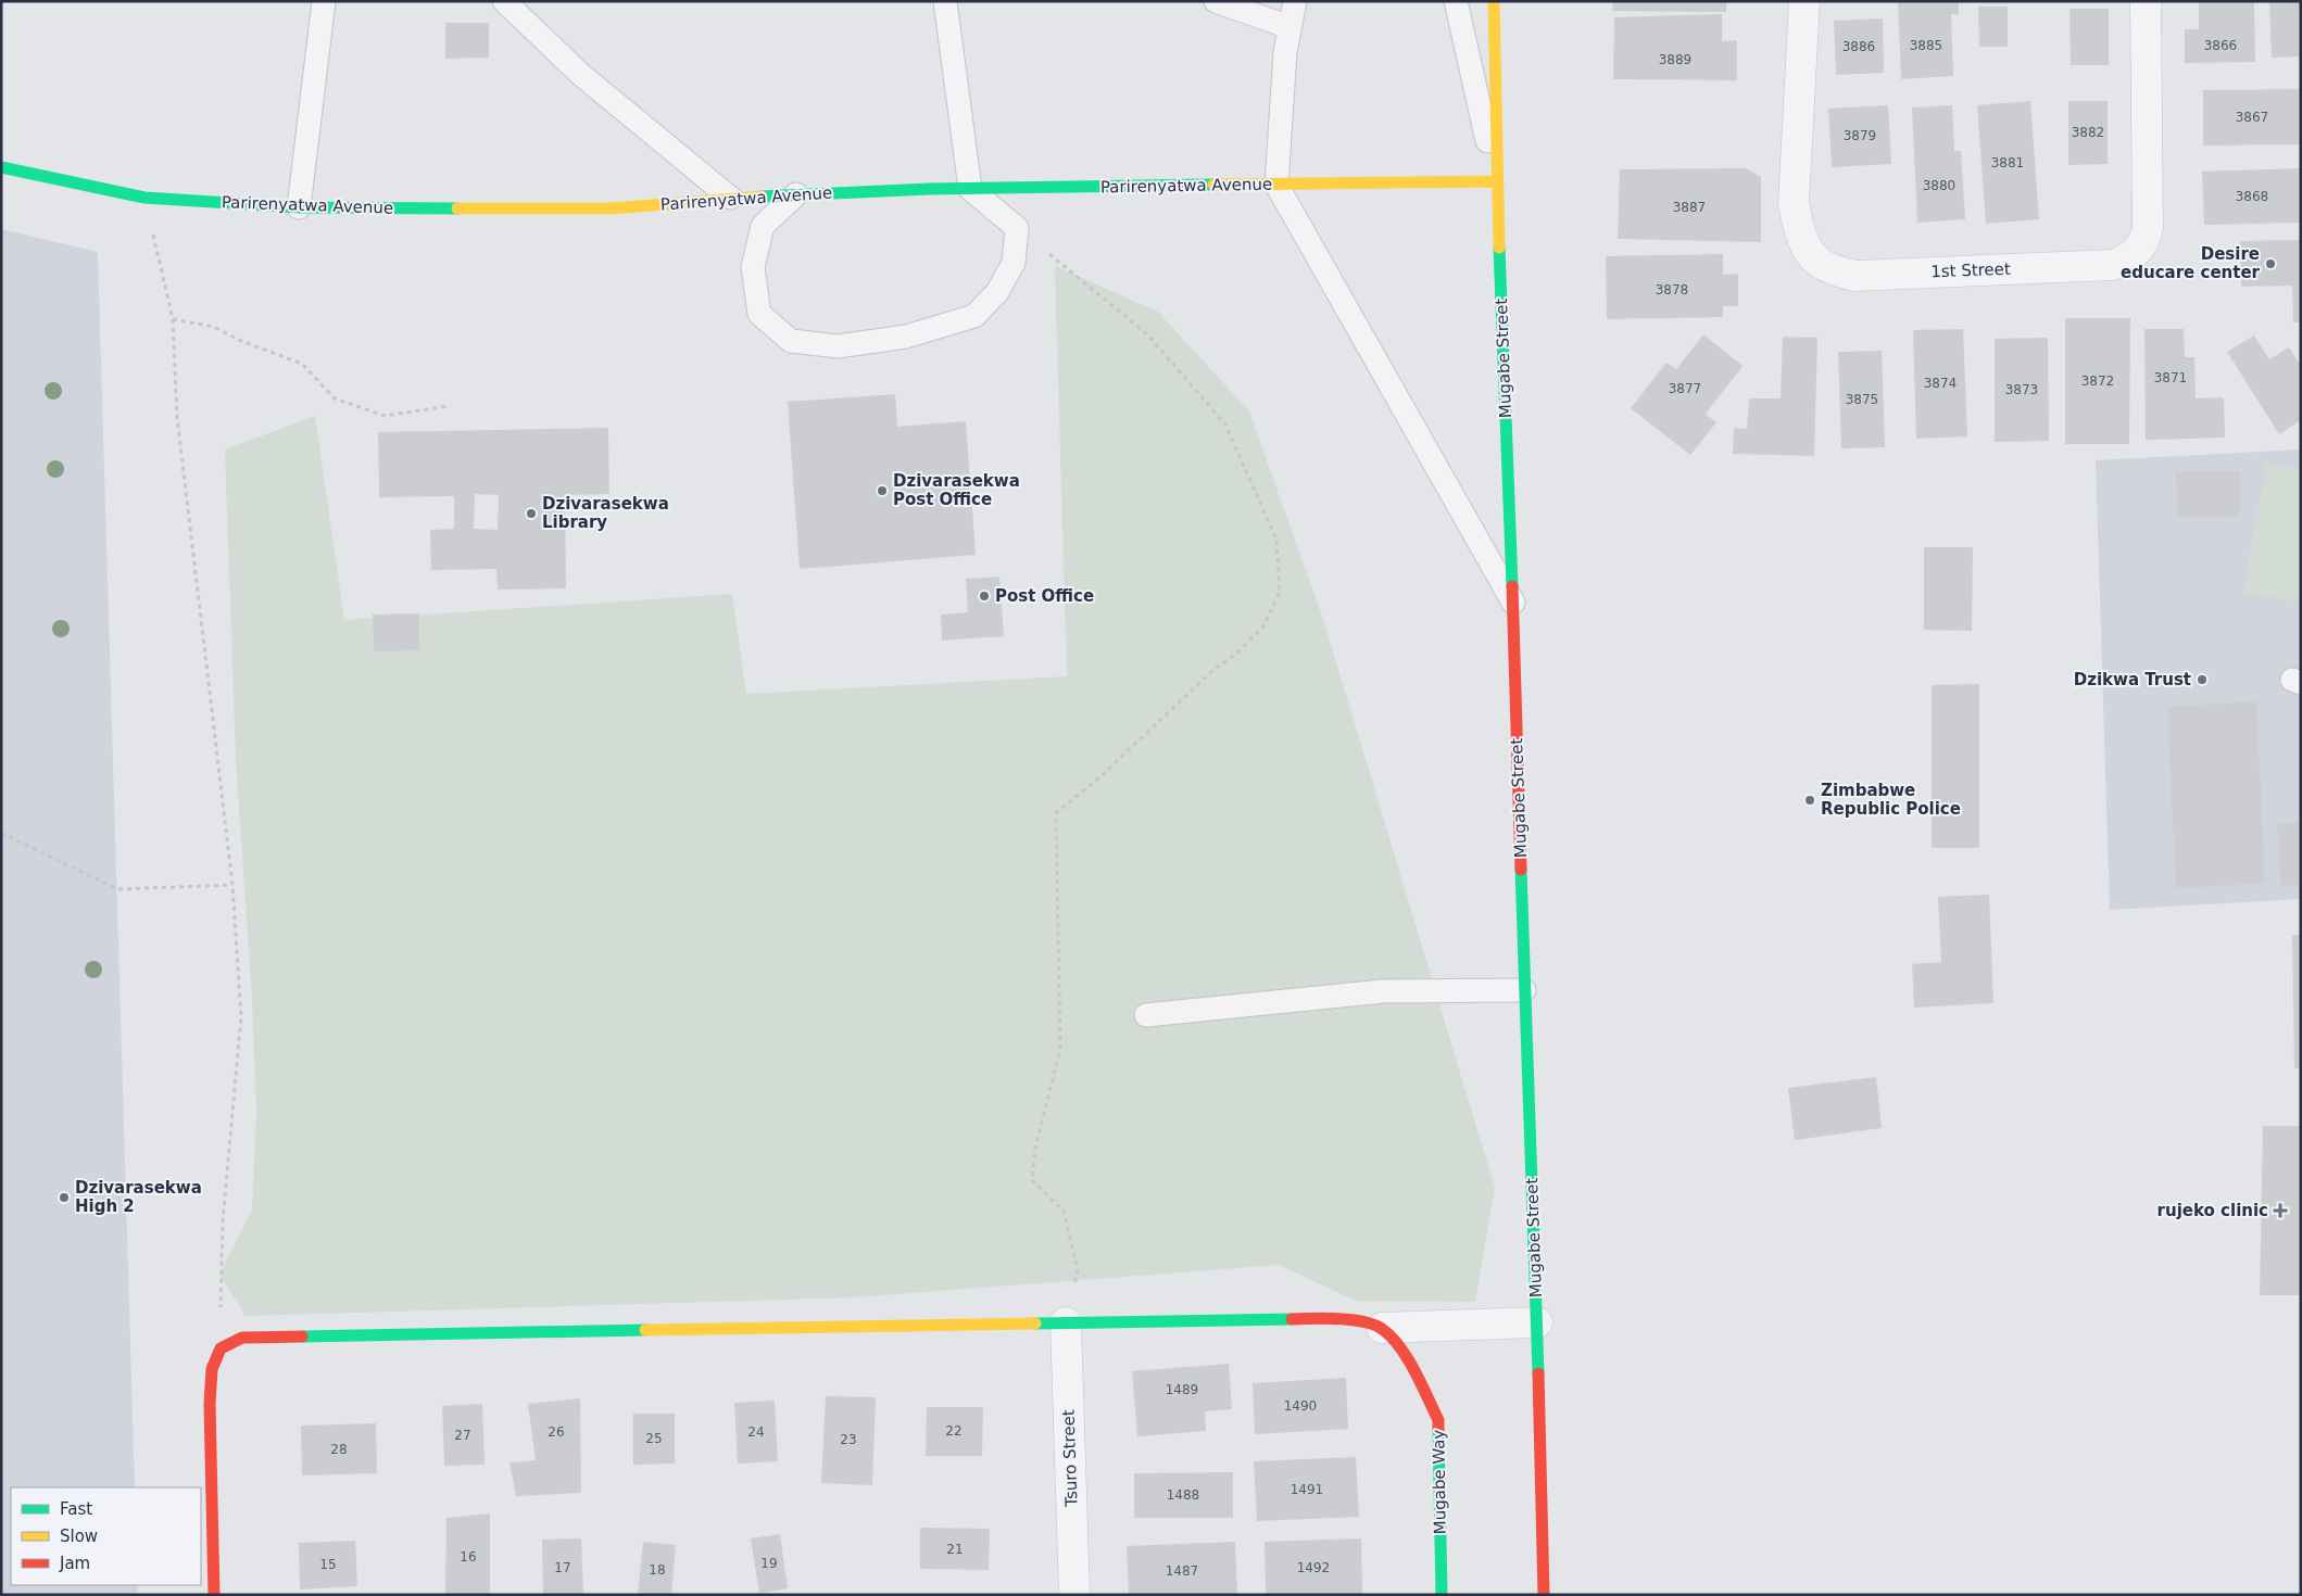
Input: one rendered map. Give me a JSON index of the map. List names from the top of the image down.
{
  "streets": {
    "street": [
      "Parirenyatwa Avenue",
      "1st Street",
      "Mugabe Street",
      "Tsuro Street",
      "Mugabe Way"
    ]
  },
  "crossings": [
    ["Parirenyatwa Avenue", "Mugabe Street"]
  ],
  "places": {
    "other": [
      "Desire educare center",
      "Dzivarasekwa Post Office",
      "Dzivarasekwa Library",
      "Post Office",
      "Dzikwa Trust",
      "Zimbabwe Republic Police",
      "Dzivarasekwa High 2"
    ],
    "health": ["rujeko clinic"]
  },
  "house_numbers": [
    "3885",
    "3866",
    "3886",
    "3889",
    "3867",
    "3882",
    "3879",
    "3881",
    "3880",
    "3868",
    "3887",
    "3878",
    "3871",
    "3872",
    "3874",
    "3877",
    "3873",
    "3875",
    "1489",
    "1490",
    "22",
    "26",
    "24",
    "27",
    "25",
    "23",
    "28",
    "1491",
    "1488",
    "21",
    "16",
    "19",
    "15",
    "17",
    "1492",
    "18",
    "1487"
  ],
  "legend": ["Fast", "Slow", "Jam"]
}
